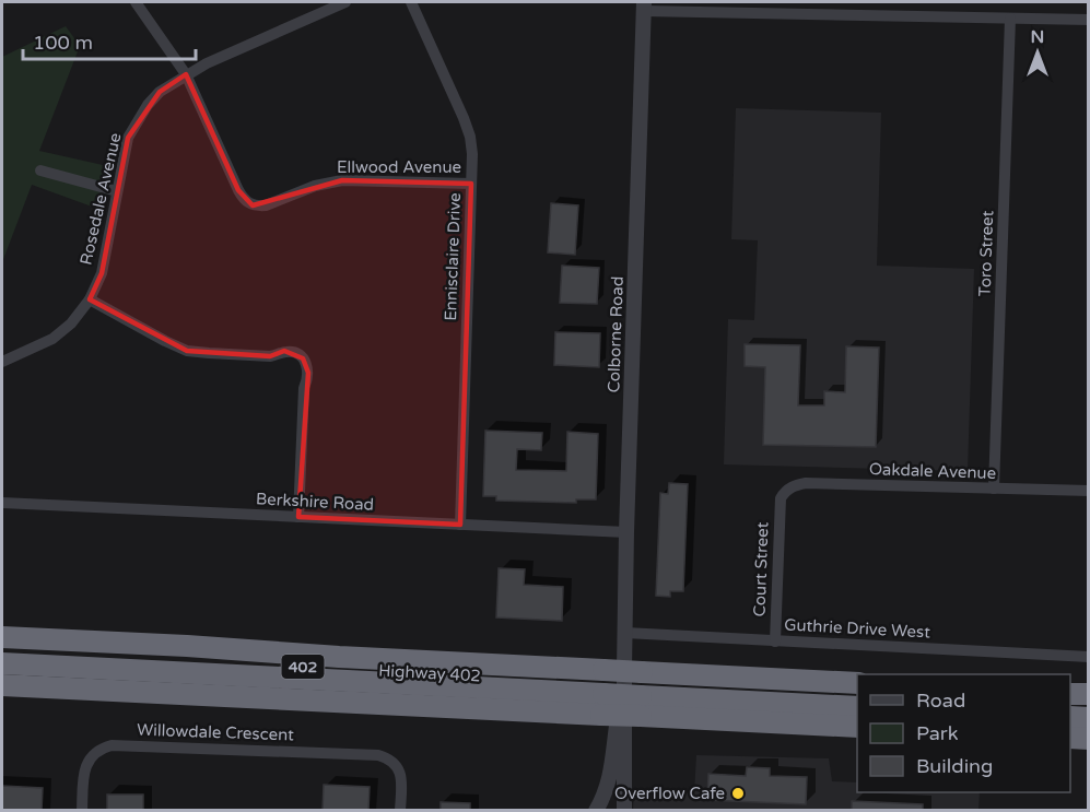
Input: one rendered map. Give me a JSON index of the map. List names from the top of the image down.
{
  "streets": {
    "highway": ["402", "Highway 402"],
    "street": [
      "Ellwood Avenue",
      "Rosedale Avenue",
      "Toro Street",
      "Ennisclaire Drive",
      "Colborne Road",
      "Oakdale Avenue",
      "Berkshire Road",
      "Court Street",
      "Guthrie Drive West",
      "Willowdale Crescent"
    ]
  },
  "crossings": [
    ["Ellwood Avenue", "Rosedale Avenue"],
    ["Ellwood Avenue", "Ennisclaire Drive"],
    ["Toro Street", "Oakdale Avenue"],
    ["Ennisclaire Drive", "Berkshire Road"],
    ["Colborne Road", "Berkshire Road"],
    ["Colborne Road", "Guthrie Drive West"],
    ["Colborne Road", "Highway 402"],
    ["Oakdale Avenue", "Court Street"],
    ["Court Street", "Guthrie Drive West"]
  ],
  "places": ["Overflow Cafe"],
  "legend": ["Road", "Park", "Building"],
  "scale_bar": "100 m",
  "north": "top"
}
